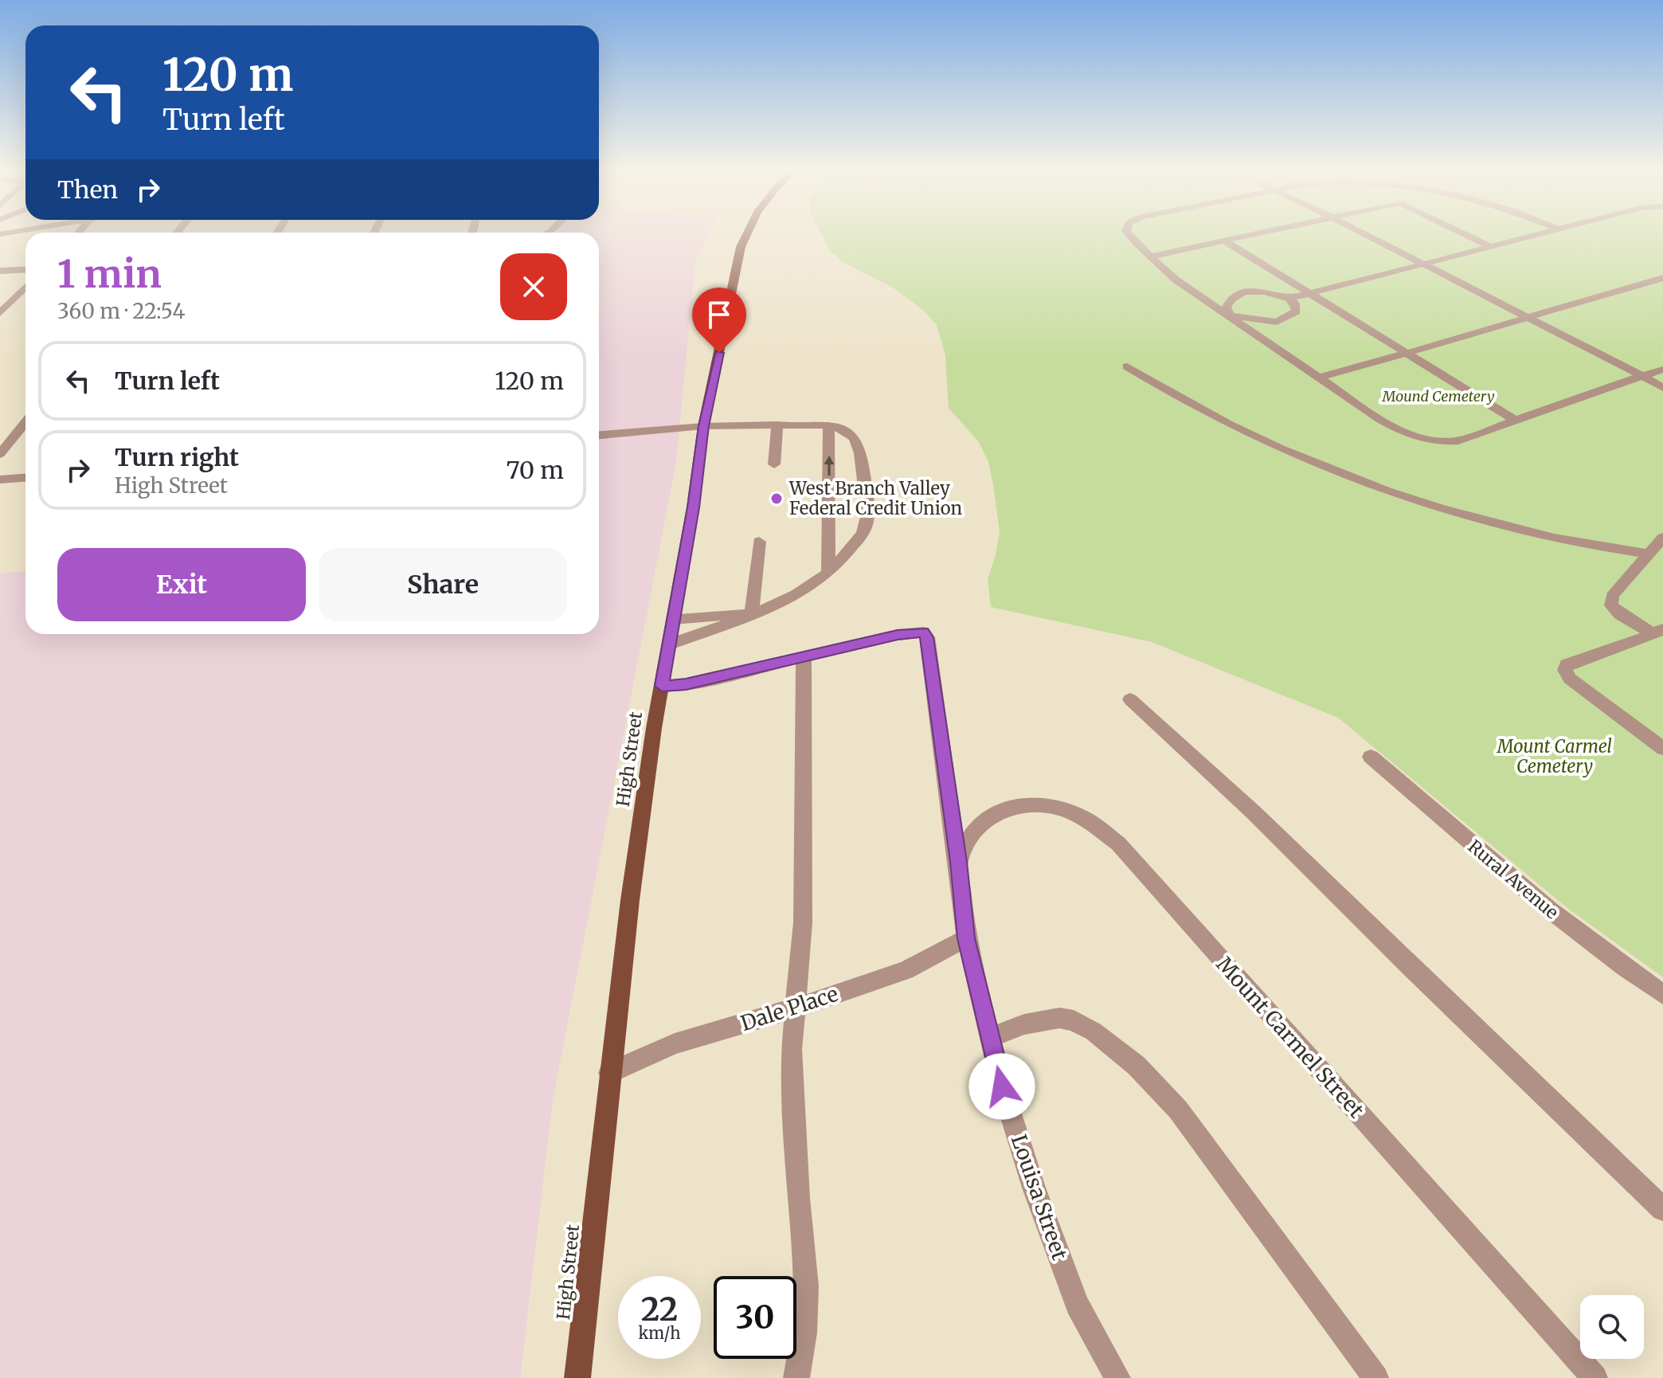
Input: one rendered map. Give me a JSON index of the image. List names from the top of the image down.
{
  "streets": {
    "main road": ["High Street"],
    "street": [
      "Rural Avenue",
      "Dale Place",
      "Mount Carmel Street",
      "Louisa Street"
    ]
  },
  "crossings": [
    ["High Street", "Dale Place"],
    ["Dale Place", "Louisa Street"],
    ["Mount Carmel Street", "Louisa Street"]
  ],
  "parks": ["Mound Cemetery", "Mount Carmel Cemetery"],
  "places": ["West Branch Valley Federal Credit Union"],
  "page": {
    "turn": ["120 m", "Turn left"],
    "then": "Then",
    "heading": ["1 min", "360 m · 22:54"],
    "list": [
      {
        "name": "Turn left",
        "value": "120 m"
      },
      {
        "name": "Turn right",
        "note": "High Street",
        "value": "70 m"
      }
    ],
    "buttons": ["Exit", "Share"],
    "speed": "22 km/h",
    "limit": "30"
  }
}
